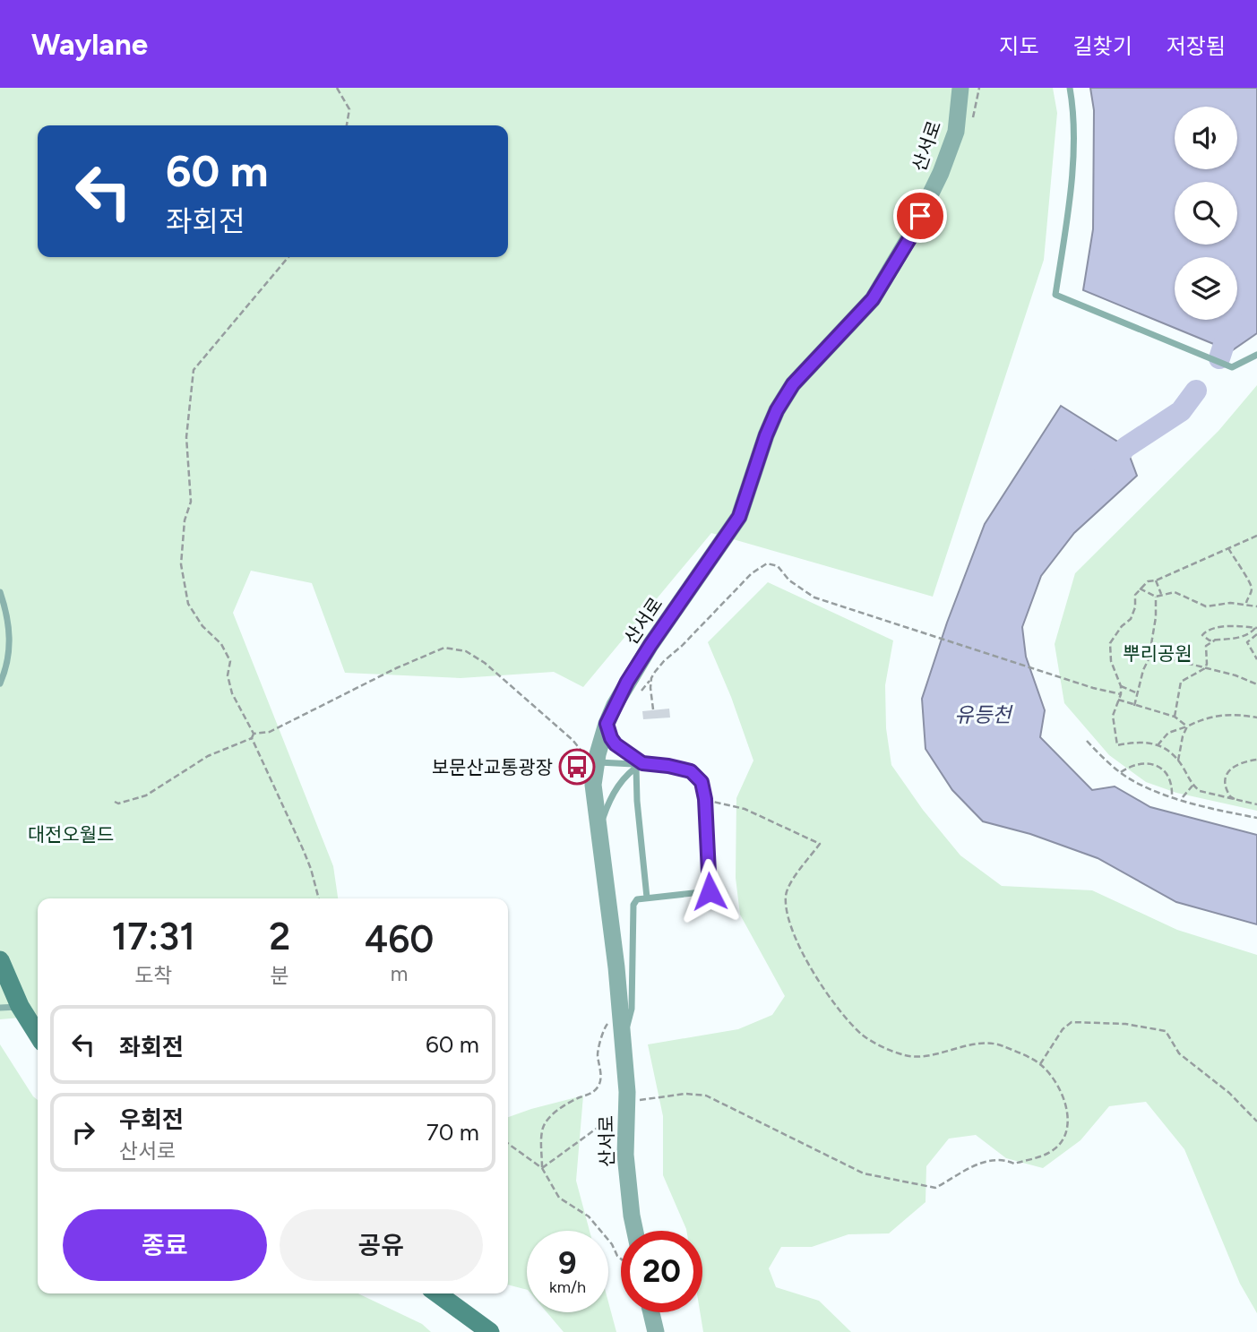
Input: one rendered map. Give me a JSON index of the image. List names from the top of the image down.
{
  "streets": {
    "street": ["산서로"]
  },
  "water": ["유등천"],
  "parks": ["뿌리공원", "대전오월드"],
  "places": {
    "bus stop": ["보문산교통광장"]
  },
  "page": {
    "header": "Waylane",
    "nav": ["지도", "길찾기", "저장됨"],
    "turn": ["60 m", "좌회전"],
    "eta": [
      "17:31",
      "도착",
      "2",
      "분",
      "460",
      "m"
    ],
    "list": [
      {
        "name": "좌회전",
        "value": "60 m"
      },
      {
        "name": "우회전",
        "note": "산서로",
        "value": "70 m"
      }
    ],
    "buttons": ["종료", "공유"],
    "speed": "9 km/h",
    "limit": "20"
  }
}
